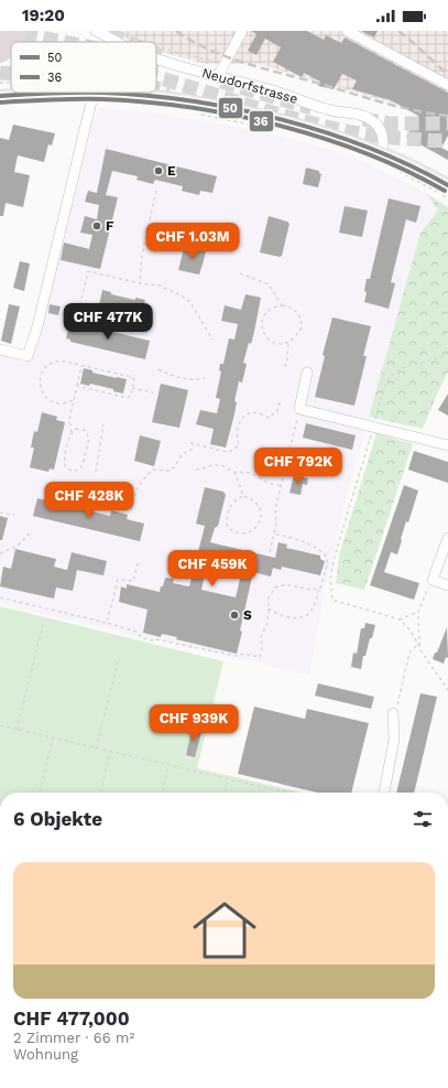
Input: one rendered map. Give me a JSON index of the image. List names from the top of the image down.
{
  "streets": {
    "street": ["Neudorfstrasse"]
  },
  "places": ["E", "F", "S"],
  "lines": ["transit line 50", "transit line 36"],
  "legend": ["50", "36"],
  "page": {
    "status": "19:20",
    "price": [
      "CHF 1.03M",
      "CHF 477K",
      "CHF 792K",
      "CHF 428K",
      "CHF 459K",
      "CHF 939K"
    ],
    "heading": "6 Objekte",
    "list": [
      {
        "name": "CHF 477,000",
        "note": "2 Zimmer · 66 m² · Wohnung"
      }
    ]
  }
}
